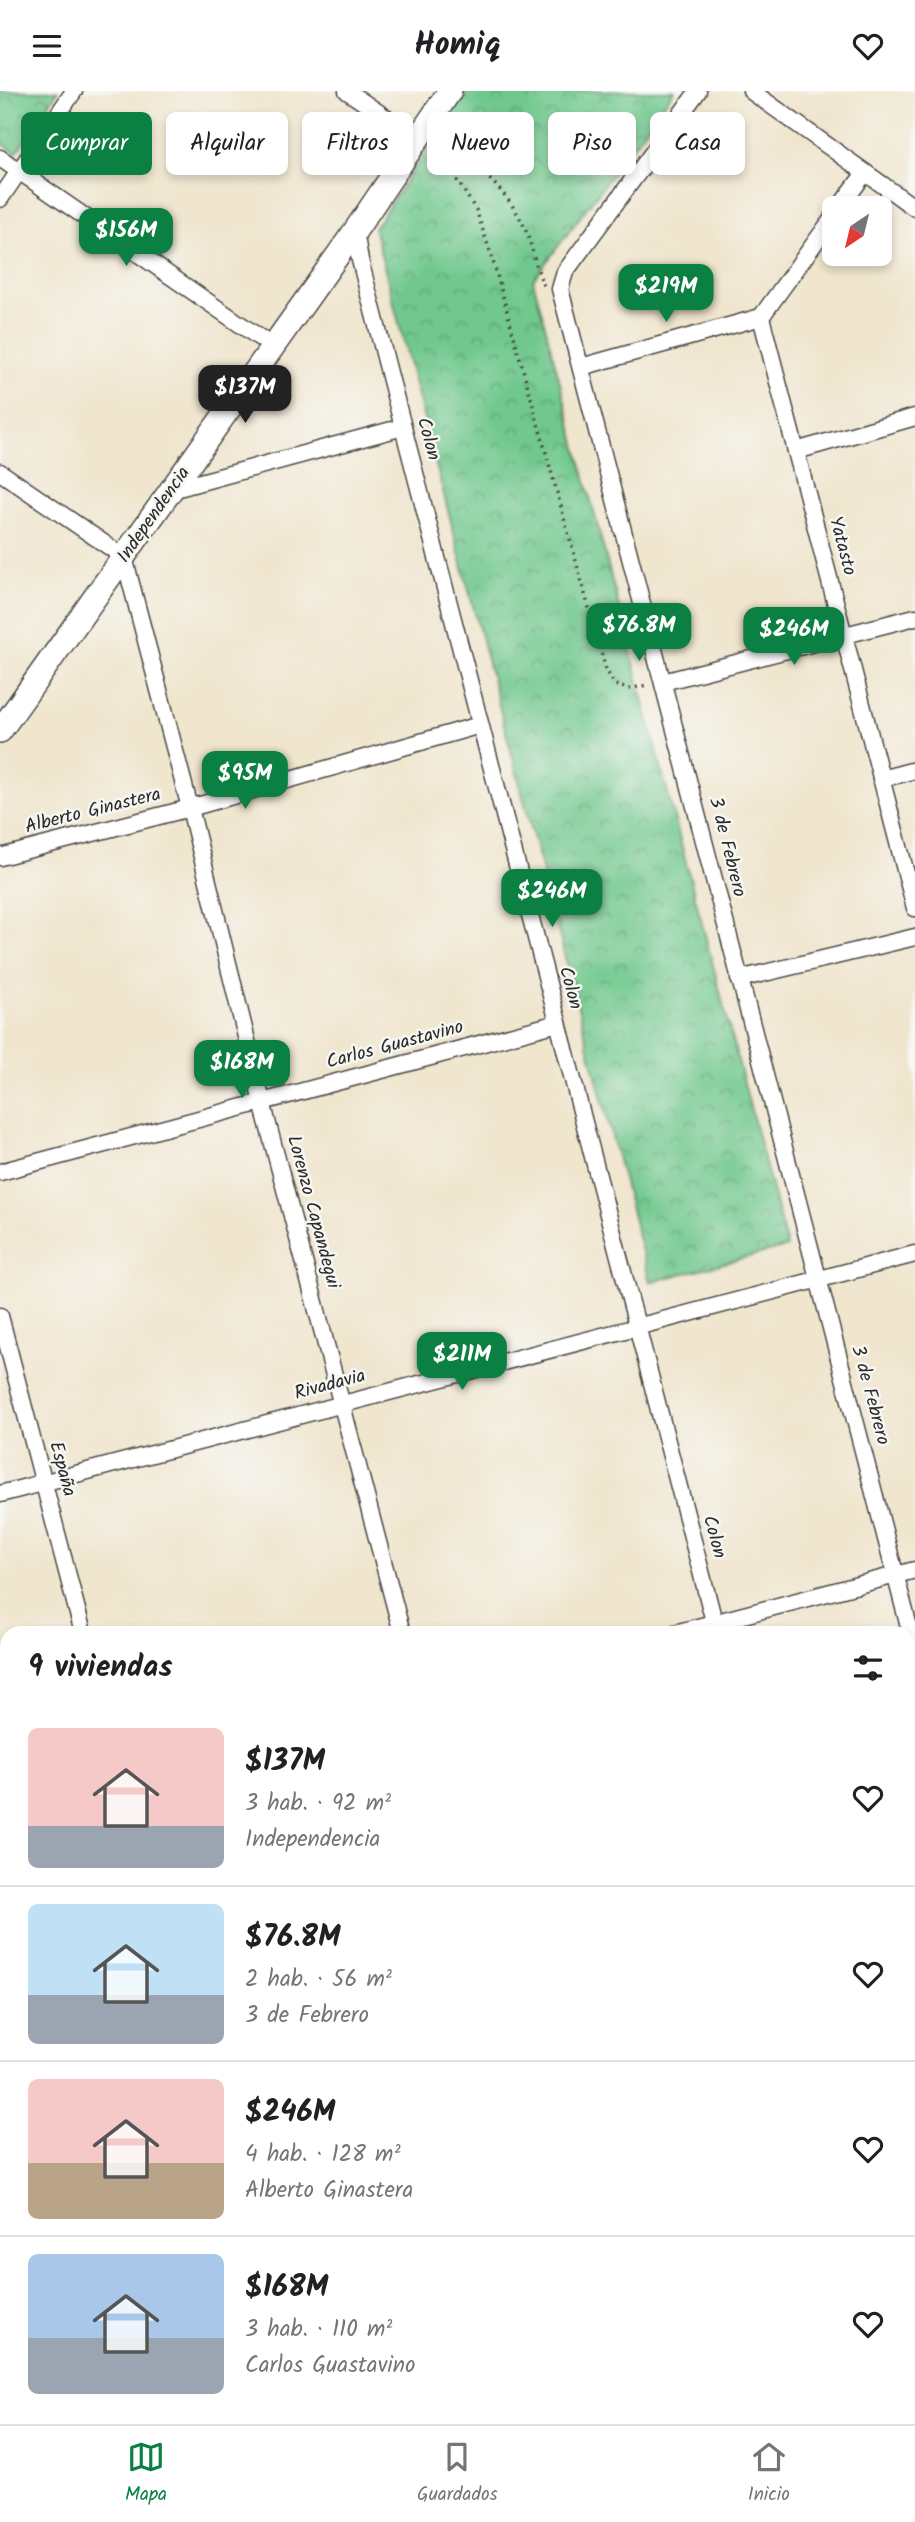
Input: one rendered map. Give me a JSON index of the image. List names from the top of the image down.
{
  "streets": {
    "main road": ["Independencia"],
    "street": [
      "Colon",
      "Yatasto",
      "Alberto Ginastera",
      "3 de Febrero",
      "Carlos Guastavino",
      "Lorenzo Capandegui",
      "Rivadavia",
      "España"
    ]
  },
  "crossings": [
    ["Colon", "Independencia"],
    ["Colon", "Alberto Ginastera"],
    ["Colon", "Carlos Guastavino"],
    ["Colon", "Rivadavia"],
    ["Independencia", "Lorenzo Capandegui"],
    ["Alberto Ginastera", "Lorenzo Capandegui"],
    ["3 de Febrero", "Rivadavia"],
    ["Carlos Guastavino", "Lorenzo Capandegui"],
    ["Lorenzo Capandegui", "Rivadavia"],
    ["Rivadavia", "España"]
  ],
  "north": "bottom left",
  "page": {
    "header": "Homiq",
    "chip": [
      "Comprar",
      "Alquilar",
      "Filtros",
      "Nuevo",
      "Piso",
      "Casa"
    ],
    "price": [
      "$156M",
      "$219M",
      "$137M",
      "$76.8M",
      "$246M",
      "$95M",
      "$246M",
      "$168M",
      "$211M"
    ],
    "heading": "9 viviendas",
    "list": [
      {
        "name": "$137M",
        "note": "3 hab. · 92 m² · Independencia"
      },
      {
        "name": "$76.8M",
        "note": "2 hab. · 56 m² · 3 de Febrero"
      },
      {
        "name": "$246M",
        "note": "4 hab. · 128 m² · Alberto Ginastera"
      },
      {
        "name": "$168M",
        "note": "3 hab. · 110 m² · Carlos Guastavino"
      }
    ],
    "tabs": ["Mapa", "Guardados", "Inicio"]
  }
}
